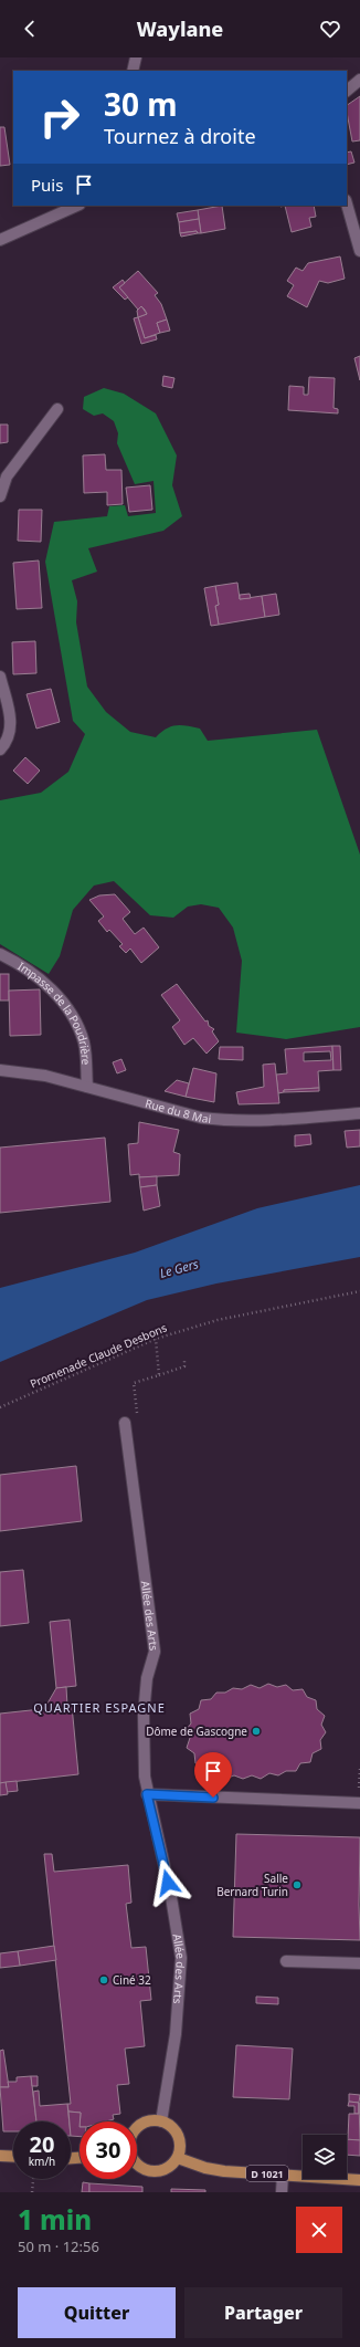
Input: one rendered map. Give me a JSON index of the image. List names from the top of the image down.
{
  "streets": {
    "main road": ["D 1021"],
    "street": ["Impasse de la Poudrière", "Rue du 8 Mai", "Allée des Arts"],
    "path": ["Promenade Claude Desbons"]
  },
  "crossings": [
    ["Impasse de la Poudrière", "Rue du 8 Mai"]
  ],
  "districts": ["QUARTIER ESPAGNE"],
  "water": ["Le Gers"],
  "places": ["Dôme de Gascogne", "Salle Bernard Turin", "Ciné 32"],
  "page": {
    "header": "Waylane",
    "turn": ["30 m", "Tournez à droite"],
    "then": "Puis",
    "speed": "20 km/h",
    "limit": "30",
    "heading": ["1 min", "50 m · 12:56"],
    "buttons": ["Quitter", "Partager"]
  }
}
